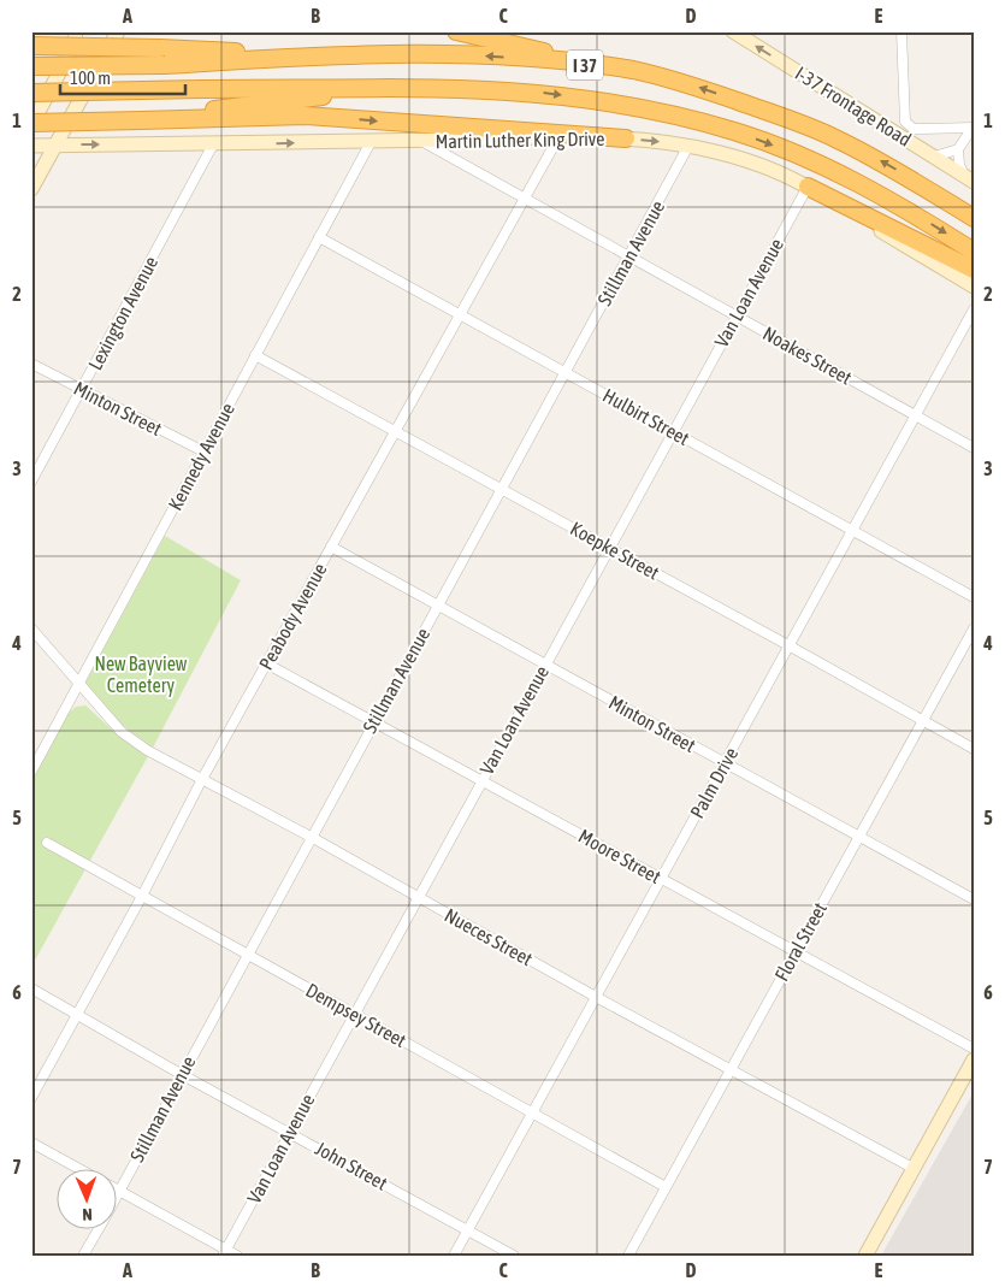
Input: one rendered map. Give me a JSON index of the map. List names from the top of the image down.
{
  "streets": {
    "highway": ["I 37"],
    "main road": ["I-37 Frontage Road", "Martin Luther King Drive"],
    "street": [
      "Stillman Avenue",
      "Van Loan Avenue",
      "Lexington Avenue",
      "Noakes Street",
      "Minton Street",
      "Hulbirt Street",
      "Kennedy Avenue",
      "Koepke Street",
      "Peabody Avenue",
      "Palm Drive",
      "Moore Street",
      "Nueces Street",
      "Floral Street",
      "Dempsey Street",
      "John Street"
    ]
  },
  "crossings": [
    ["Martin Luther King Drive", "Stillman Avenue"],
    ["Martin Luther King Drive", "Van Loan Avenue"],
    ["Martin Luther King Drive", "Lexington Avenue"],
    ["Martin Luther King Drive", "Noakes Street"],
    ["Martin Luther King Drive", "Kennedy Avenue"],
    ["Martin Luther King Drive", "Peabody Avenue"],
    ["Stillman Avenue", "Noakes Street"],
    ["Stillman Avenue", "Minton Street"],
    ["Stillman Avenue", "Hulbirt Street"],
    ["Stillman Avenue", "Koepke Street"],
    ["Stillman Avenue", "Moore Street"],
    ["Stillman Avenue", "Nueces Street"],
    ["Stillman Avenue", "Dempsey Street"],
    ["Stillman Avenue", "John Street"],
    ["Van Loan Avenue", "Noakes Street"],
    ["Van Loan Avenue", "Minton Street"],
    ["Van Loan Avenue", "Hulbirt Street"],
    ["Van Loan Avenue", "Koepke Street"],
    ["Van Loan Avenue", "Moore Street"],
    ["Van Loan Avenue", "Nueces Street"],
    ["Van Loan Avenue", "Dempsey Street"],
    ["Van Loan Avenue", "John Street"],
    ["Lexington Avenue", "Minton Street"],
    ["Noakes Street", "Peabody Avenue"],
    ["Noakes Street", "Palm Drive"],
    ["Minton Street", "Kennedy Avenue"],
    ["Minton Street", "Peabody Avenue"],
    ["Minton Street", "Palm Drive"],
    ["Minton Street", "Floral Street"],
    ["Hulbirt Street", "Kennedy Avenue"],
    ["Hulbirt Street", "Peabody Avenue"],
    ["Hulbirt Street", "Palm Drive"],
    ["Kennedy Avenue", "Koepke Street"],
    ["Kennedy Avenue", "Nueces Street"],
    ["Koepke Street", "Peabody Avenue"],
    ["Koepke Street", "Palm Drive"],
    ["Koepke Street", "Floral Street"],
    ["Peabody Avenue", "Moore Street"],
    ["Peabody Avenue", "Nueces Street"],
    ["Peabody Avenue", "Dempsey Street"],
    ["Peabody Avenue", "John Street"],
    ["Palm Drive", "Moore Street"],
    ["Palm Drive", "Nueces Street"],
    ["Palm Drive", "Dempsey Street"],
    ["Palm Drive", "John Street"],
    ["Moore Street", "Floral Street"],
    ["Nueces Street", "Floral Street"],
    ["Floral Street", "Dempsey Street"]
  ],
  "one_way": ["I-37 Frontage Road", "Martin Luther King Drive"],
  "parks": ["New Bayview Cemetery"],
  "scale_bar": "100 m",
  "north": "bottom",
  "grid": {
    "columns": [
      "A",
      "B",
      "C",
      "D",
      "E"
    ],
    "rows": [
      "1",
      "2",
      "3",
      "4",
      "5",
      "6",
      "7"
    ]
  }
}
